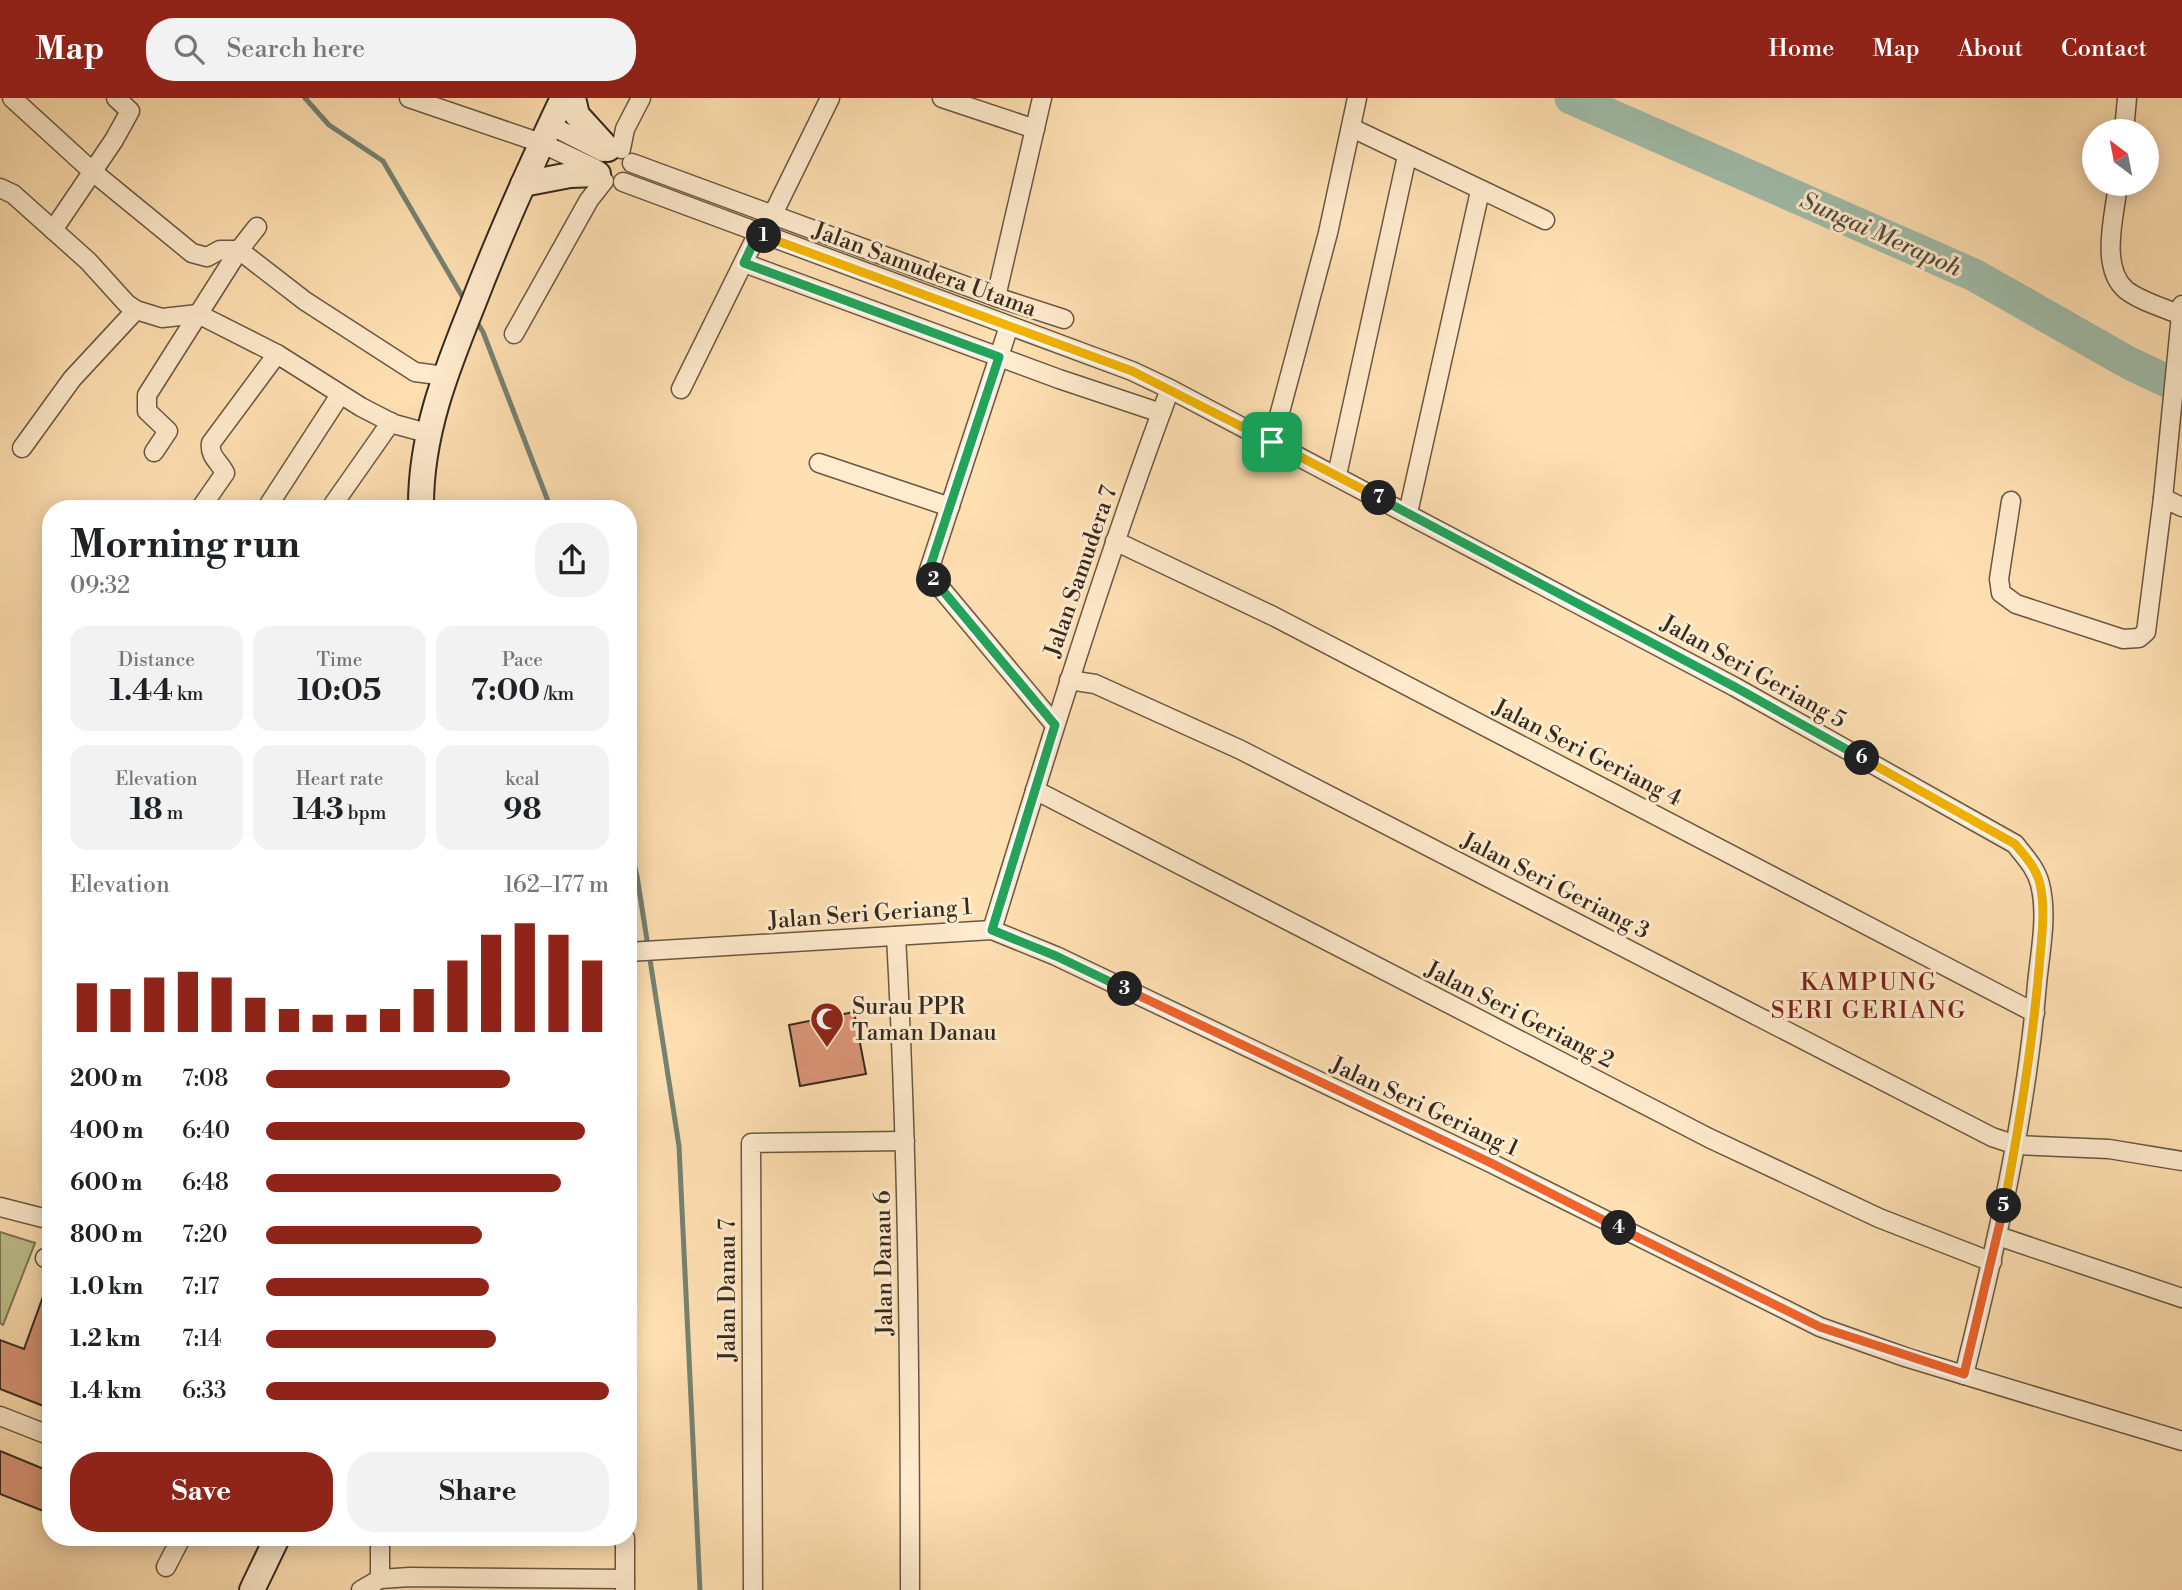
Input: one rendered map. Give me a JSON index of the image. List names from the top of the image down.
{
  "streets": {
    "street": [
      "Jalan Samudera Utama",
      "Jalan Samudera 7",
      "Jalan Seri Geriang 5",
      "Jalan Seri Geriang 4",
      "Jalan Seri Geriang 3",
      "Jalan Seri Geriang 1",
      "Jalan Seri Geriang 2",
      "Jalan Danau 6",
      "Jalan Danau 7"
    ]
  },
  "crossings": [
    ["Jalan Samudera Utama", "Jalan Samudera 7"],
    ["Jalan Samudera Utama", "Jalan Seri Geriang 5"],
    ["Jalan Samudera 7", "Jalan Seri Geriang 5"],
    ["Jalan Samudera 7", "Jalan Seri Geriang 4"],
    ["Jalan Samudera 7", "Jalan Seri Geriang 3"],
    ["Jalan Samudera 7", "Jalan Seri Geriang 1"],
    ["Jalan Samudera 7", "Jalan Seri Geriang 2"],
    ["Jalan Seri Geriang 5", "Jalan Seri Geriang 4"],
    ["Jalan Seri Geriang 5", "Jalan Seri Geriang 3"],
    ["Jalan Seri Geriang 5", "Jalan Seri Geriang 1"],
    ["Jalan Seri Geriang 5", "Jalan Seri Geriang 2"],
    ["Jalan Seri Geriang 1", "Jalan Danau 6"],
    ["Jalan Danau 6", "Jalan Danau 7"]
  ],
  "districts": ["KAMPUNG SERI GERIANG"],
  "water": ["Sungai Merapoh"],
  "places": {
    "mosque": ["Surau PPR Taman Danau"]
  },
  "north": "top left",
  "page": {
    "header": "Map",
    "search": "Search here",
    "nav": [
      "Home",
      "Map",
      "About",
      "Contact"
    ],
    "pins": [
      "1",
      "7",
      "2",
      "6",
      "3",
      "5",
      "4"
    ],
    "heading": ["Morning run", "09:32"],
    "stats": [
      ["Distance", "1.44 km"],
      ["Time", "10:05"],
      ["Pace", "7:00 /km"],
      ["Elevation", "18 m"],
      ["Heart rate", "143 bpm"],
      ["kcal", "98"]
    ],
    "chart": ["Elevation", "162–177 m"],
    "list": [
      {
        "name": "200 m",
        "note": "7:08"
      },
      {
        "name": "400 m",
        "note": "6:40"
      },
      {
        "name": "600 m",
        "note": "6:48"
      },
      {
        "name": "800 m",
        "note": "7:20"
      },
      {
        "name": "1.0 km",
        "note": "7:17"
      },
      {
        "name": "1.2 km",
        "note": "7:14"
      },
      {
        "name": "1.4 km",
        "note": "6:33"
      }
    ],
    "buttons": ["Save", "Share"]
  }
}
